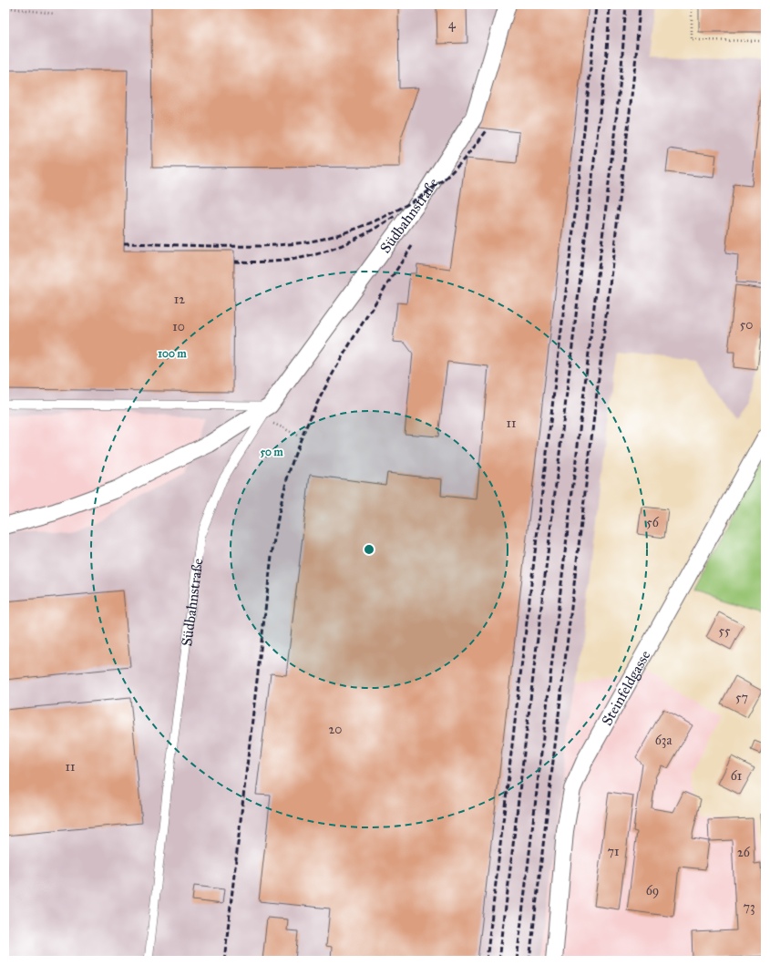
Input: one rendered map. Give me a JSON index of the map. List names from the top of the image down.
{
  "streets": {
    "street": ["Südbahnstraße", "Steinfeldgasse"]
  },
  "house_numbers": [
    "4",
    "12",
    "50",
    "10",
    "11",
    "56",
    "55",
    "57",
    "20",
    "63a",
    "11",
    "61",
    "71",
    "26",
    "69",
    "73"
  ],
  "rings": ["100 m", "50 m"]
}
